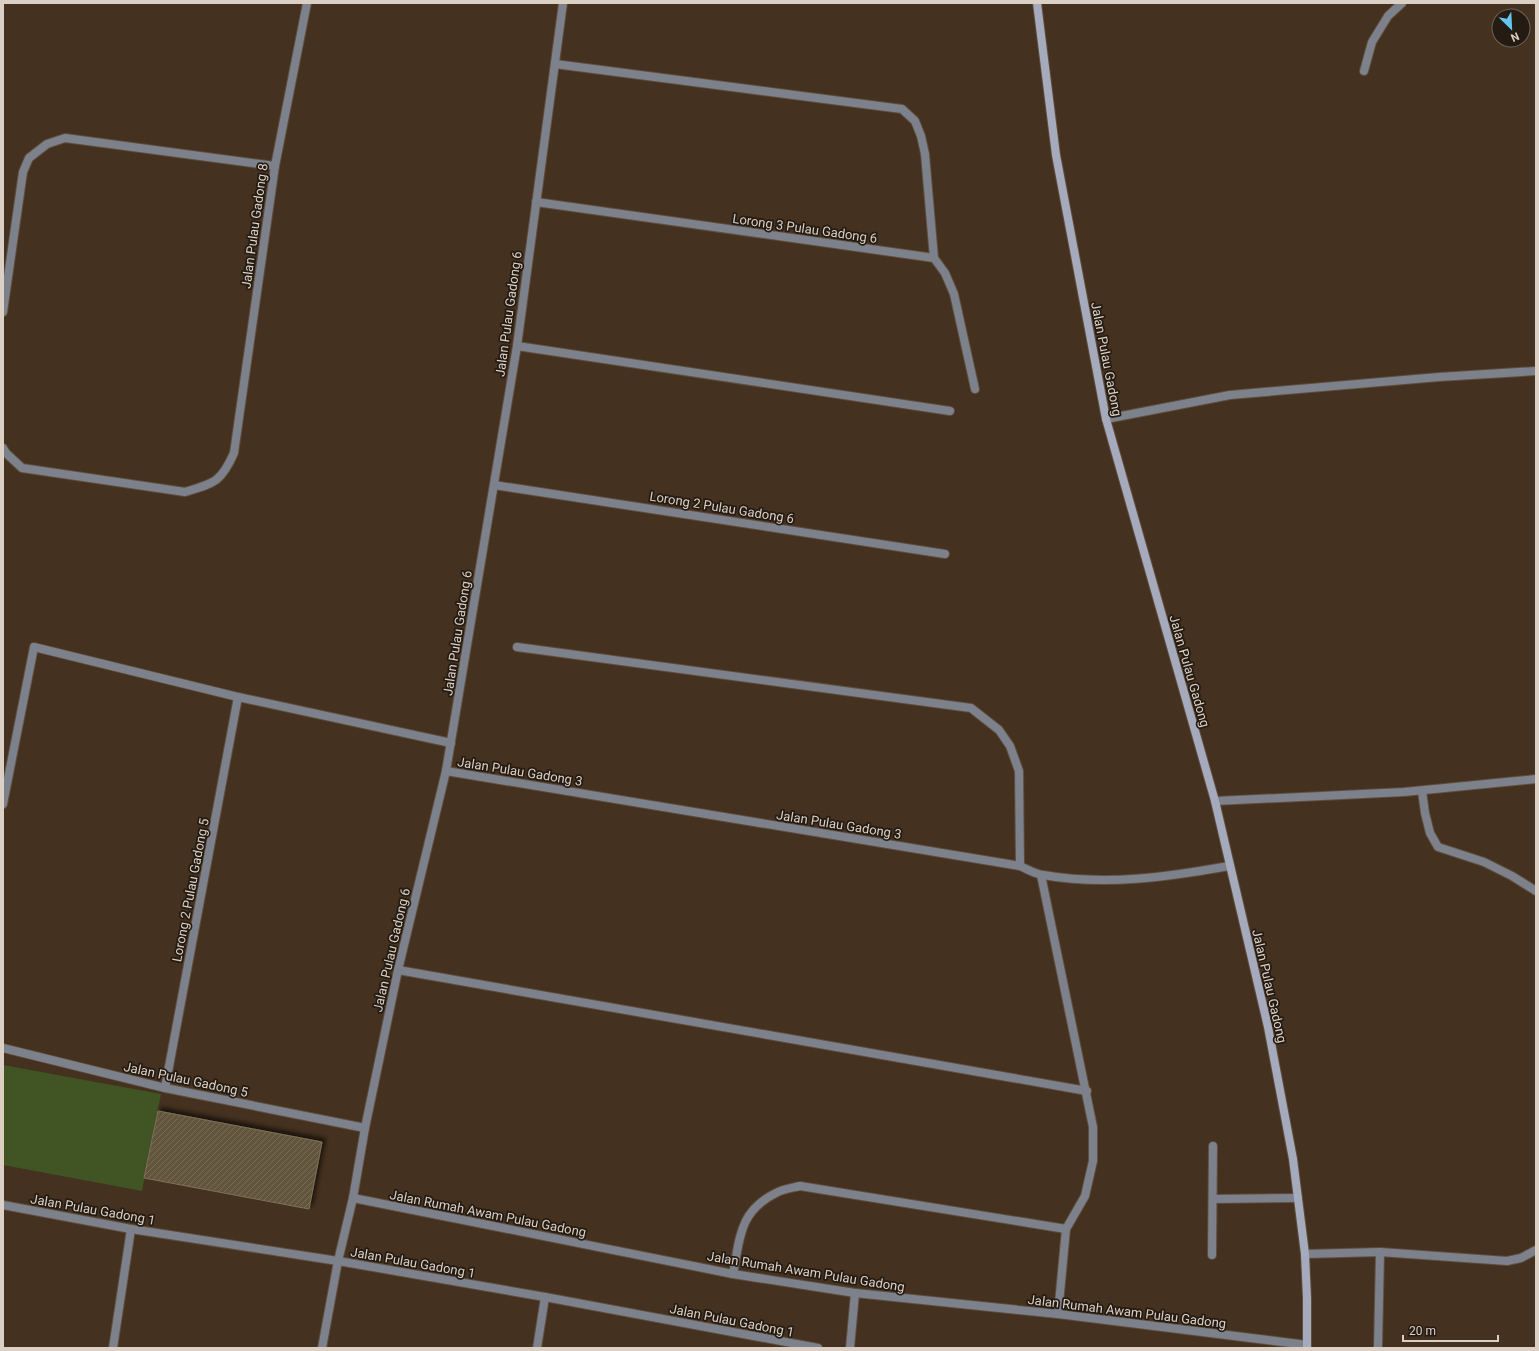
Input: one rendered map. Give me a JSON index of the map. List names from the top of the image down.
{
  "streets": {
    "main road": ["Jalan Pulau Gadong"],
    "street": [
      "Jalan Pulau Gadong 8",
      "Lorong 3 Pulau Gadong 6",
      "Jalan Pulau Gadong 6",
      "Lorong 2 Pulau Gadong 6",
      "Jalan Pulau Gadong 3",
      "Lorong 2 Pulau Gadong 5",
      "Jalan Pulau Gadong 5",
      "Jalan Pulau Gadong 1",
      "Jalan Rumah Awam Pulau Gadong"
    ]
  },
  "crossings": [
    ["Lorong 3 Pulau Gadong 6", "Jalan Pulau Gadong 6"],
    ["Jalan Pulau Gadong 6", "Lorong 2 Pulau Gadong 6"],
    ["Jalan Pulau Gadong 6", "Jalan Pulau Gadong 3"],
    ["Jalan Pulau Gadong 6", "Jalan Pulau Gadong 5"],
    ["Jalan Pulau Gadong 6", "Jalan Pulau Gadong 1"],
    ["Jalan Pulau Gadong 6", "Jalan Rumah Awam Pulau Gadong"],
    ["Jalan Pulau Gadong", "Jalan Pulau Gadong 3"],
    ["Jalan Pulau Gadong", "Jalan Rumah Awam Pulau Gadong"],
    ["Lorong 2 Pulau Gadong 5", "Jalan Pulau Gadong 5"]
  ],
  "scale_bar": "20 m",
  "north": "bottom right"
}
